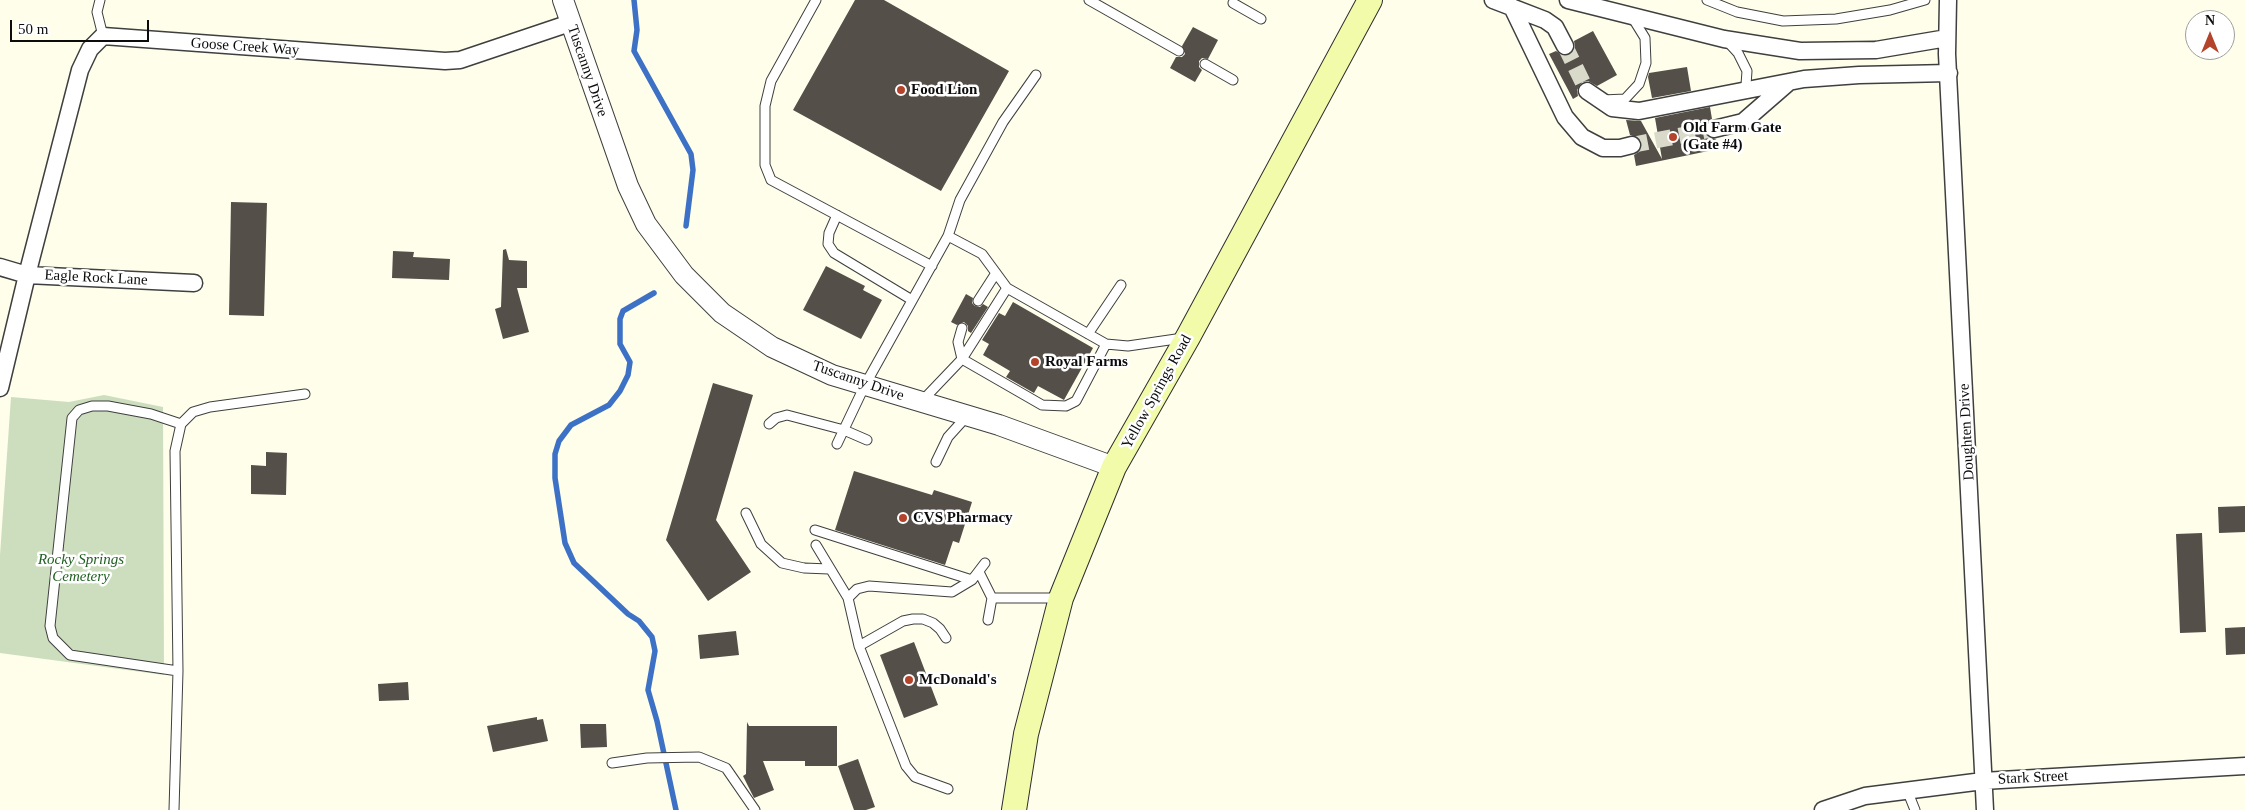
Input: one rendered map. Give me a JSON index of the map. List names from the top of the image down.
{
  "streets": {
    "main road": ["Yellow Springs Road"],
    "street": [
      "Goose Creek Way",
      "Tuscanny Drive",
      "Eagle Rock Lane",
      "Doughten Drive",
      "Stark Street"
    ]
  },
  "crossings": [
    ["Goose Creek Way", "Tuscanny Drive"],
    ["Tuscanny Drive", "Yellow Springs Road"],
    ["Doughten Drive", "Stark Street"]
  ],
  "parks": ["Rocky Springs Cemetery"],
  "places": [
    "Food Lion",
    "Old Farm Gate (Gate #4)",
    "Royal Farms",
    "CVS Pharmacy",
    "McDonald's"
  ],
  "scale_bar": "50 m",
  "north": "top"
}
